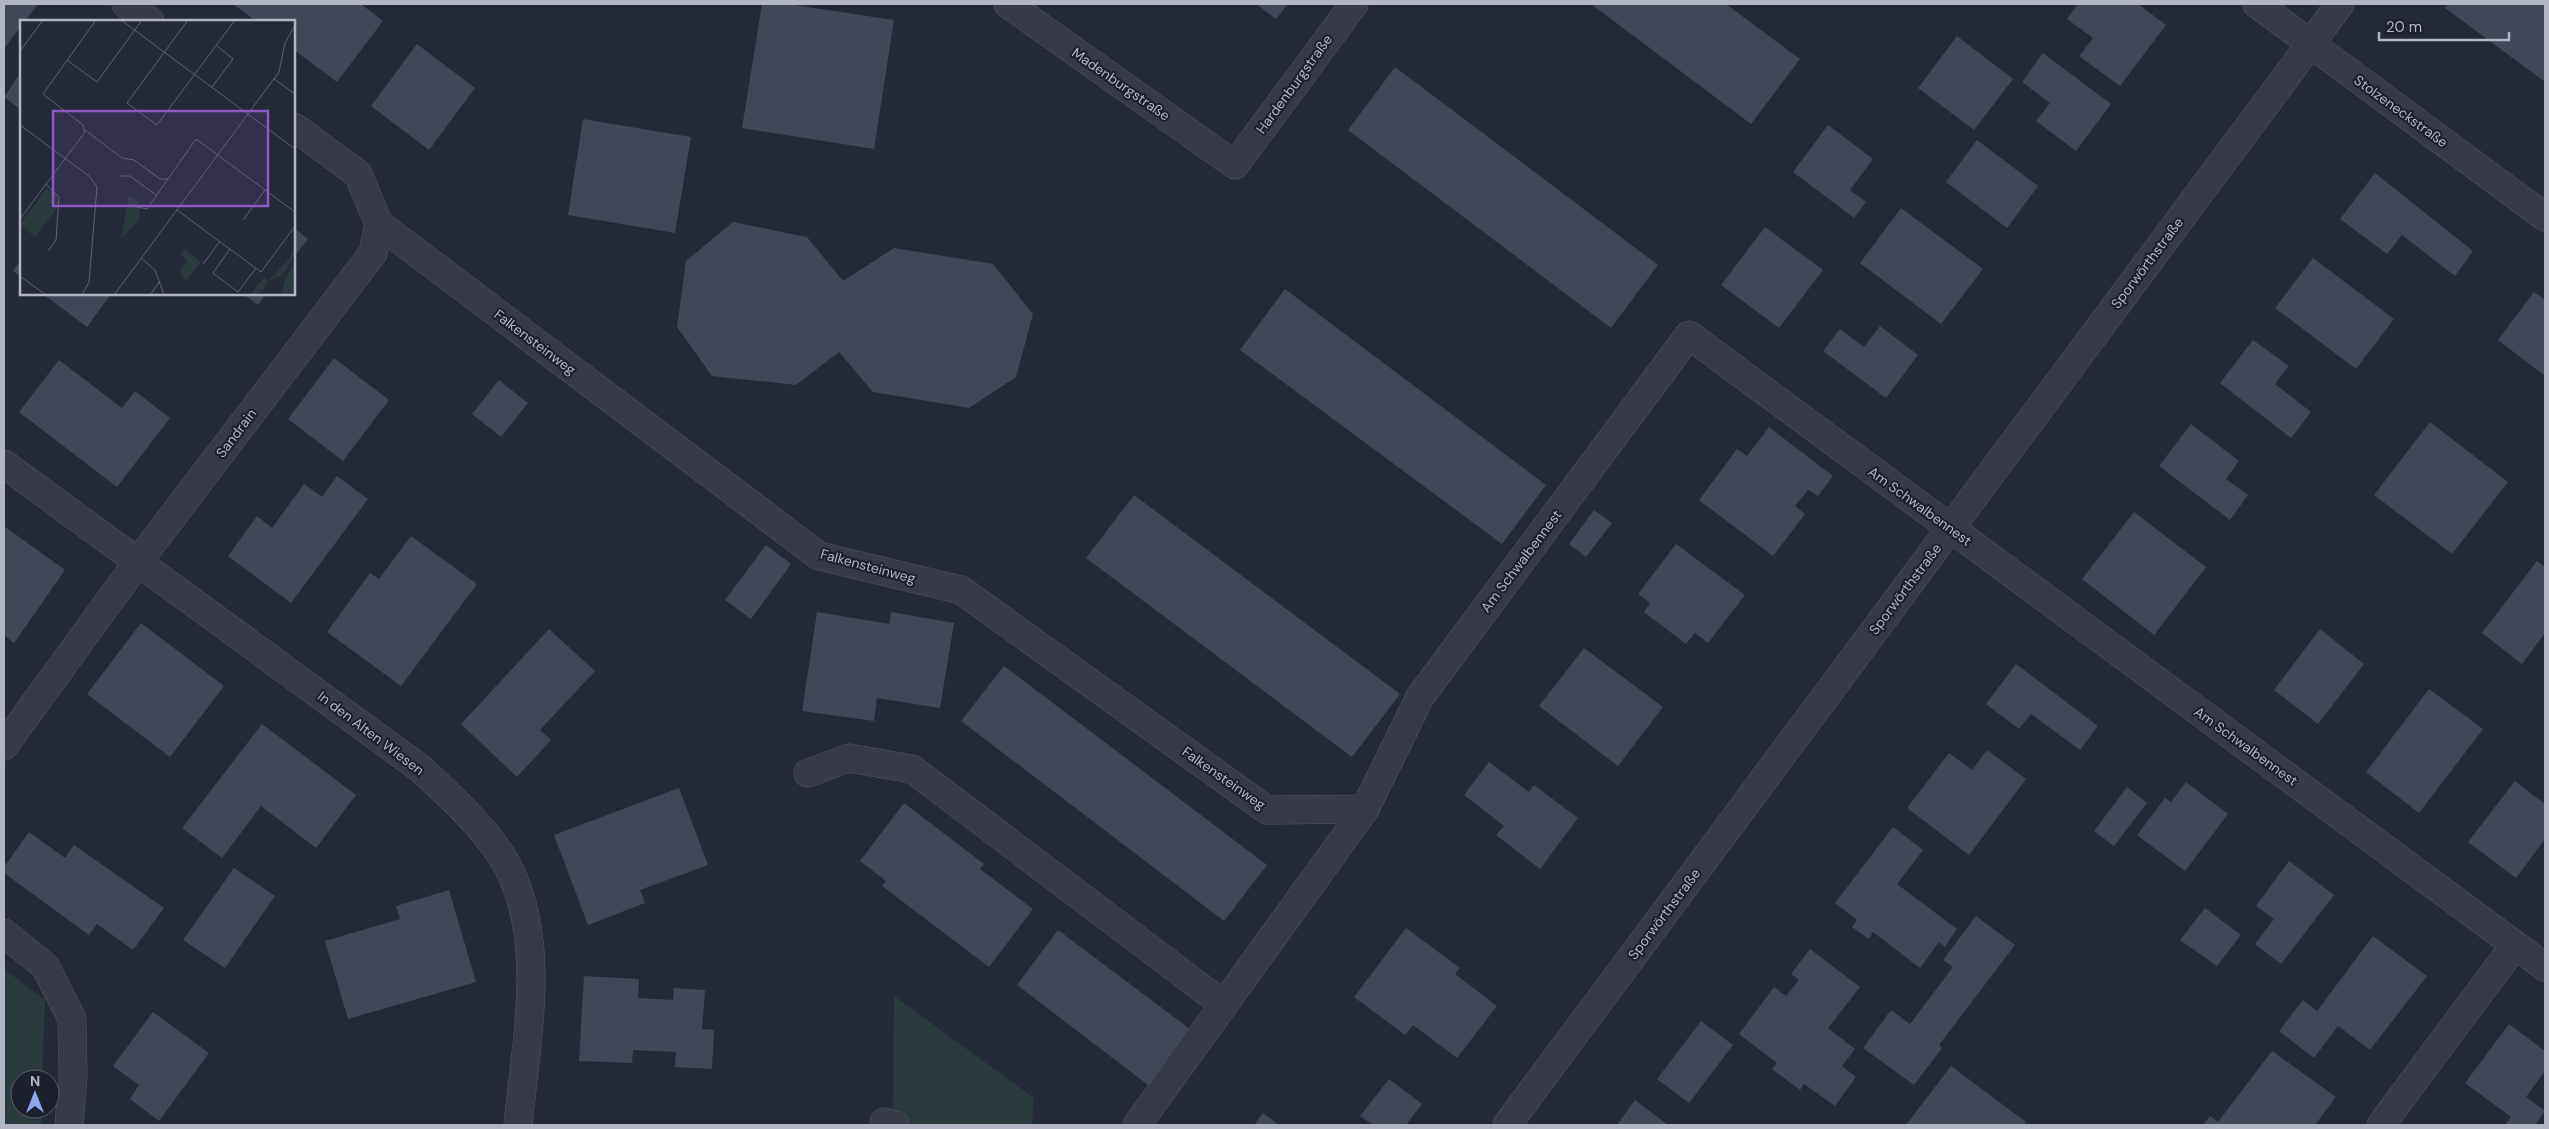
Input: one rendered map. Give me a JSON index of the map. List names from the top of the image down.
{
  "streets": {
    "street": [
      "Madenburgstraße",
      "Hardenburgstraße",
      "Stolzeneckstraße",
      "Sporwörthstraße",
      "Falkensteinweg",
      "Sandrain",
      "Am Schwalbennest",
      "In den Alten Wiesen"
    ]
  },
  "crossings": [
    ["Madenburgstraße", "Hardenburgstraße"],
    ["Stolzeneckstraße", "Sporwörthstraße"],
    ["Sporwörthstraße", "Am Schwalbennest"],
    ["Falkensteinweg", "Sandrain"],
    ["Falkensteinweg", "Am Schwalbennest"],
    ["Sandrain", "In den Alten Wiesen"]
  ],
  "scale_bar": "20 m",
  "north": "top"
}
